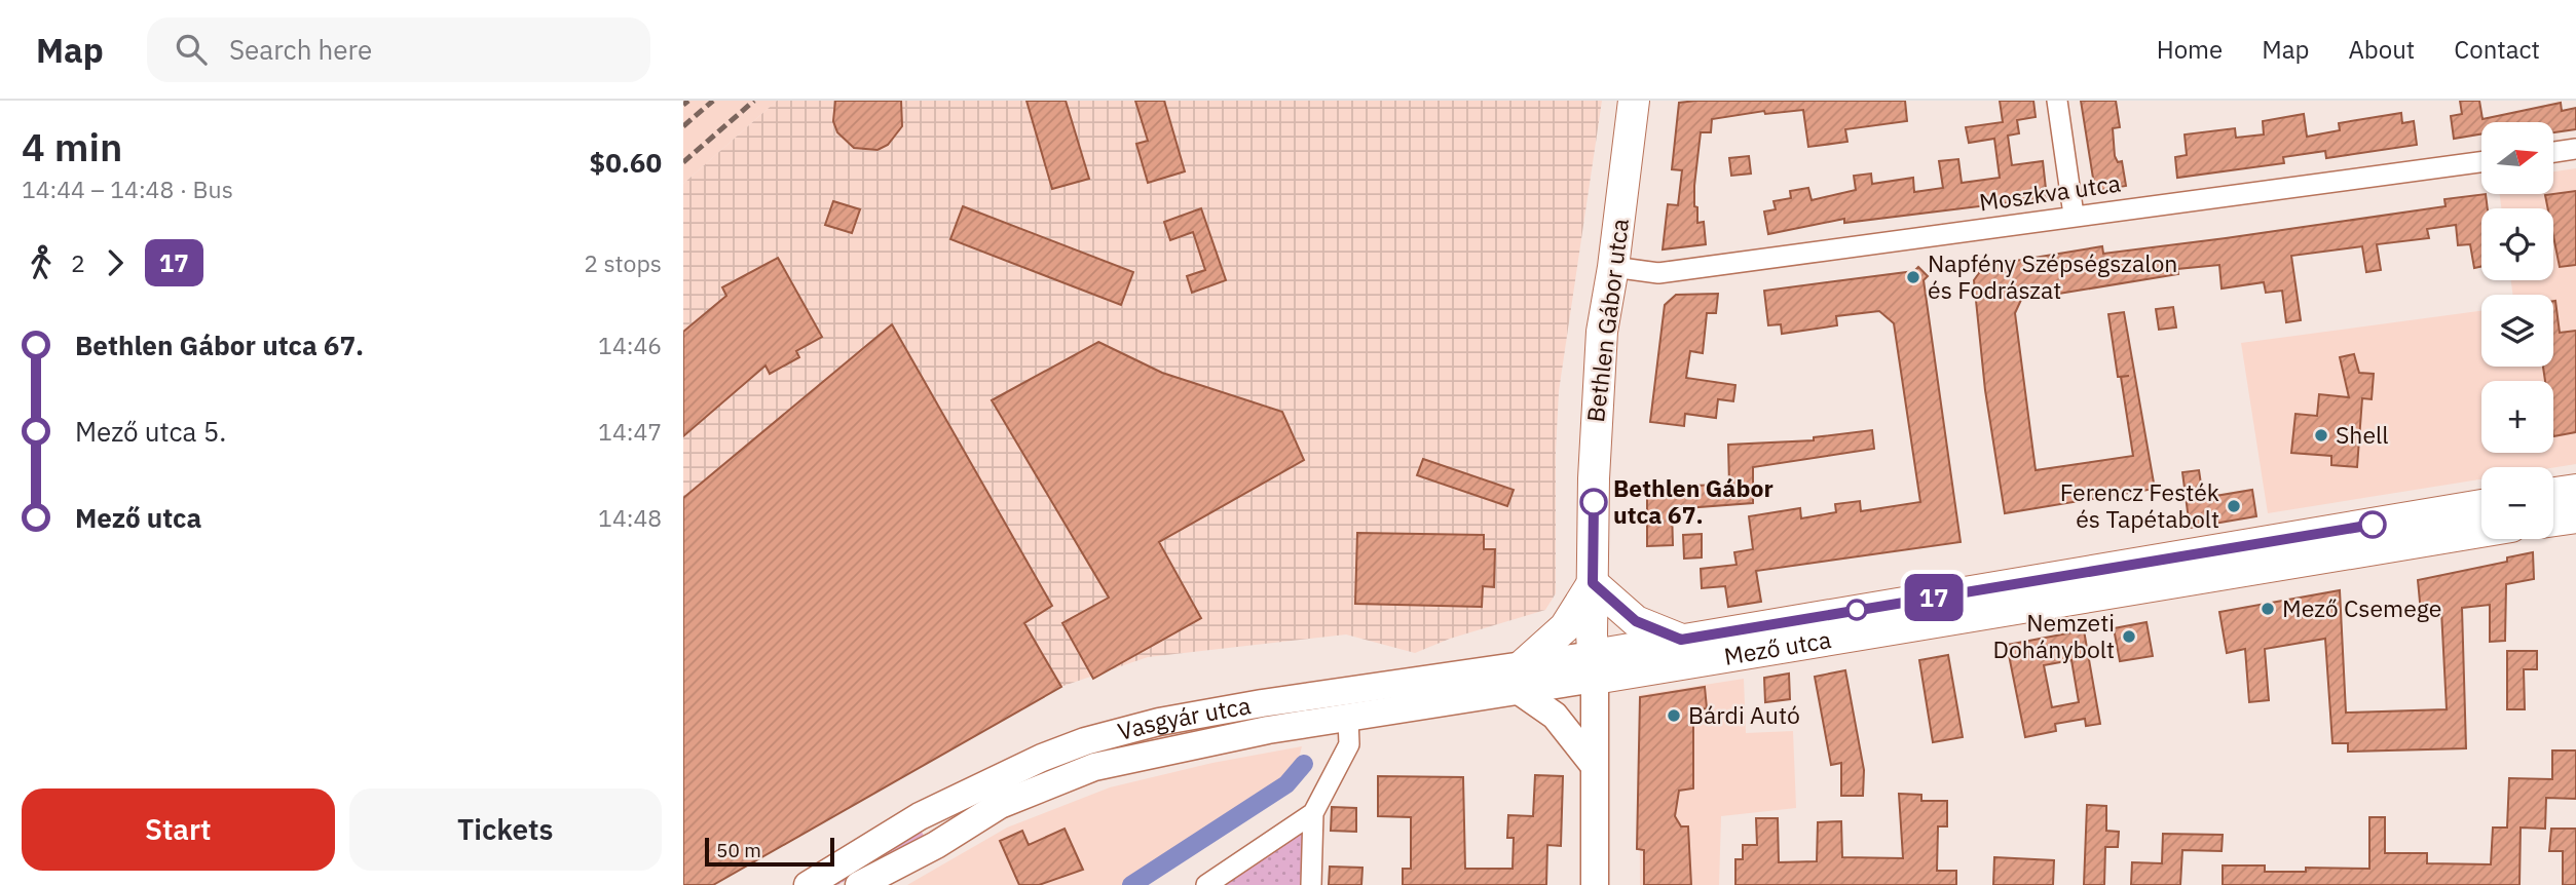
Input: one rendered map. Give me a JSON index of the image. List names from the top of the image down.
{
  "streets": {
    "main road": ["Bethlen Gábor utca", "Mező utca", "Vasgyár utca"],
    "street": ["Moszkva utca"]
  },
  "crossings": [
    ["Moszkva utca", "Bethlen Gábor utca"],
    ["Bethlen Gábor utca", "Mező utca"],
    ["Bethlen Gábor utca", "Vasgyár utca"],
    ["Mező utca", "Vasgyár utca"]
  ],
  "places": [
    "Napfény Szépségszalon és Fodrászat",
    "Shell",
    "Bethlen Gábor utca 67.",
    "Ferencz Festék és Tapétabolt",
    "Mező Csemege",
    "Nemzeti Dohánybolt",
    "Bárdi Autó"
  ],
  "lines": ["bus line 17"],
  "scale_bar": "50 m",
  "north": "right",
  "page": {
    "header": "Map",
    "search": "Search here",
    "nav": [
      "Home",
      "Map",
      "About",
      "Contact"
    ],
    "heading": ["4 min", "14:44 – 14:48 · Bus", "$0.60"],
    "on_map": "17",
    "map_buttons": ["+", "−"],
    "legs": ["2", "17", "2 stops"],
    "list": [
      {
        "name": "Bethlen Gábor utca 67.",
        "value": "14:46"
      },
      {
        "name": "Mező utca 5.",
        "value": "14:47"
      },
      {
        "name": "Mező utca",
        "value": "14:48"
      }
    ],
    "buttons": ["Start", "Tickets"],
    "scale": "50 m"
  }
}
